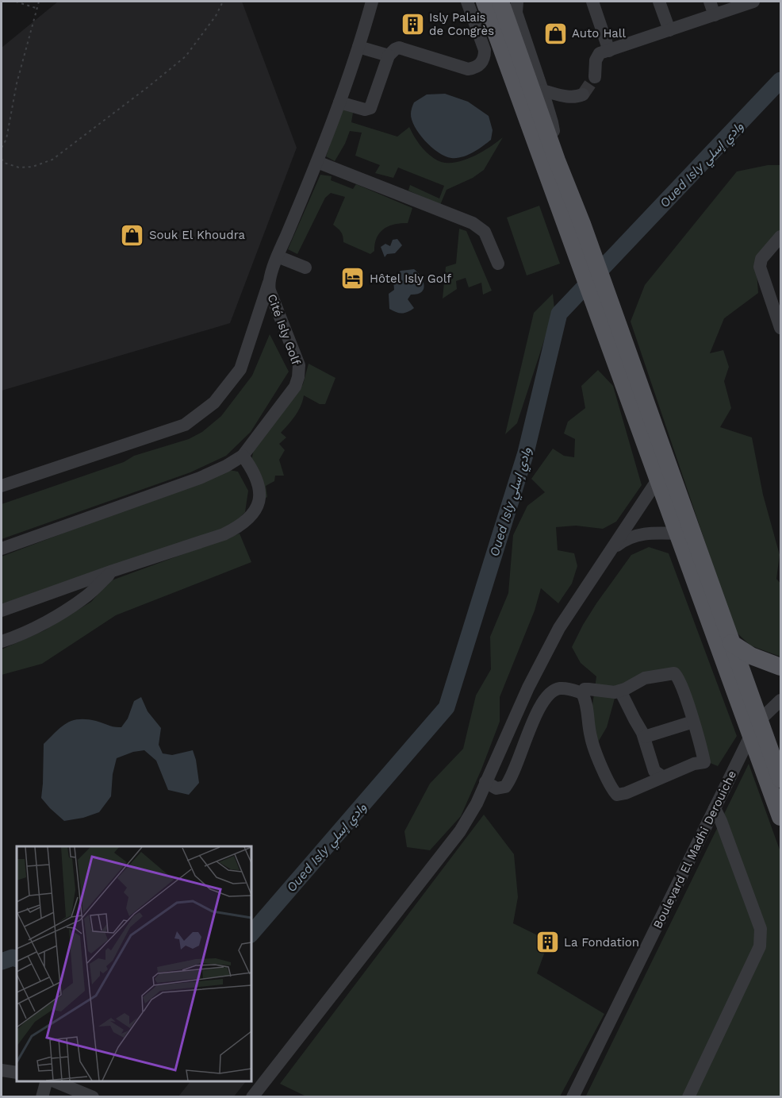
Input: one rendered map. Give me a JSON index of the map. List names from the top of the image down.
{
  "streets": {
    "street": ["Cité Isly Golf", "Boulevard El Madhi Derouiche"]
  },
  "water": ["Oued Isly وادي إسلي"],
  "places": {
    "building": ["Isly Palais de Congrès", "La Fondation"],
    "shop": ["Auto Hall", "Souk El Khoudra"],
    "hotel": ["Hôtel Isly Golf"]
  }
}
